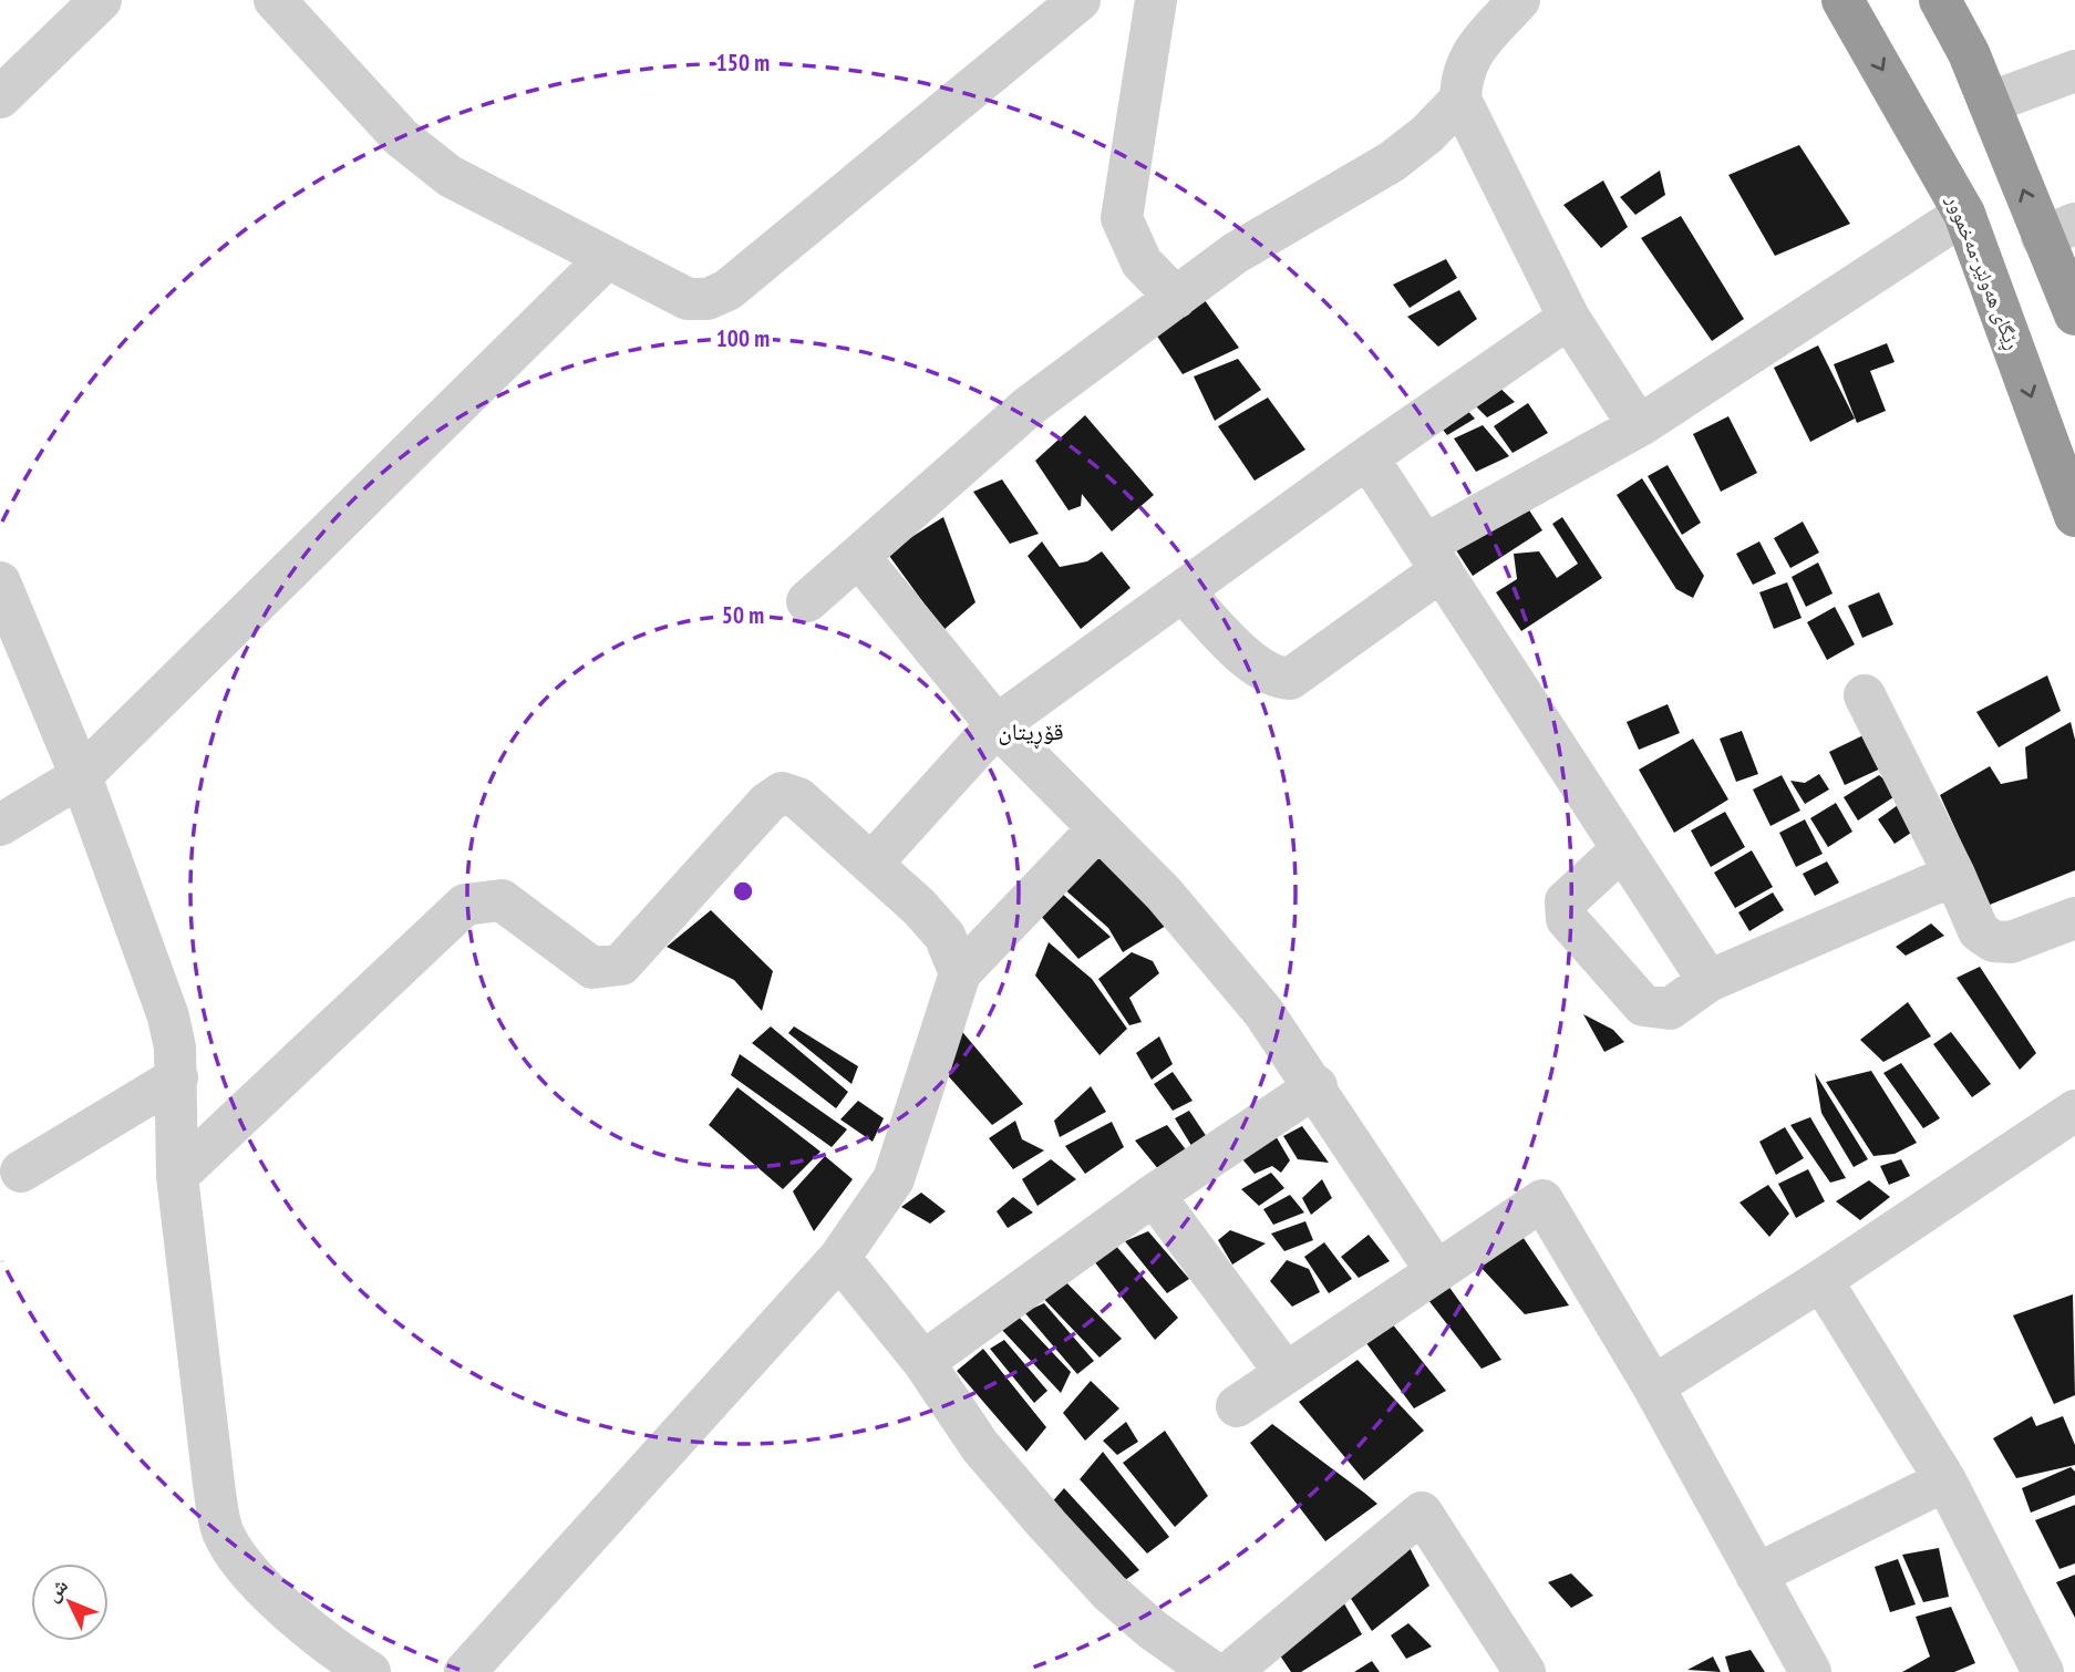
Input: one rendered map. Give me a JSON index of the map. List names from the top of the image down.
{
  "streets": {
    "highway": ["ڕێگای هەولێر-مەخموور"]
  },
  "districts": ["قۆڕیتان"],
  "north": "top left",
  "rings": ["150 m", "100 m", "50 m"]
}
